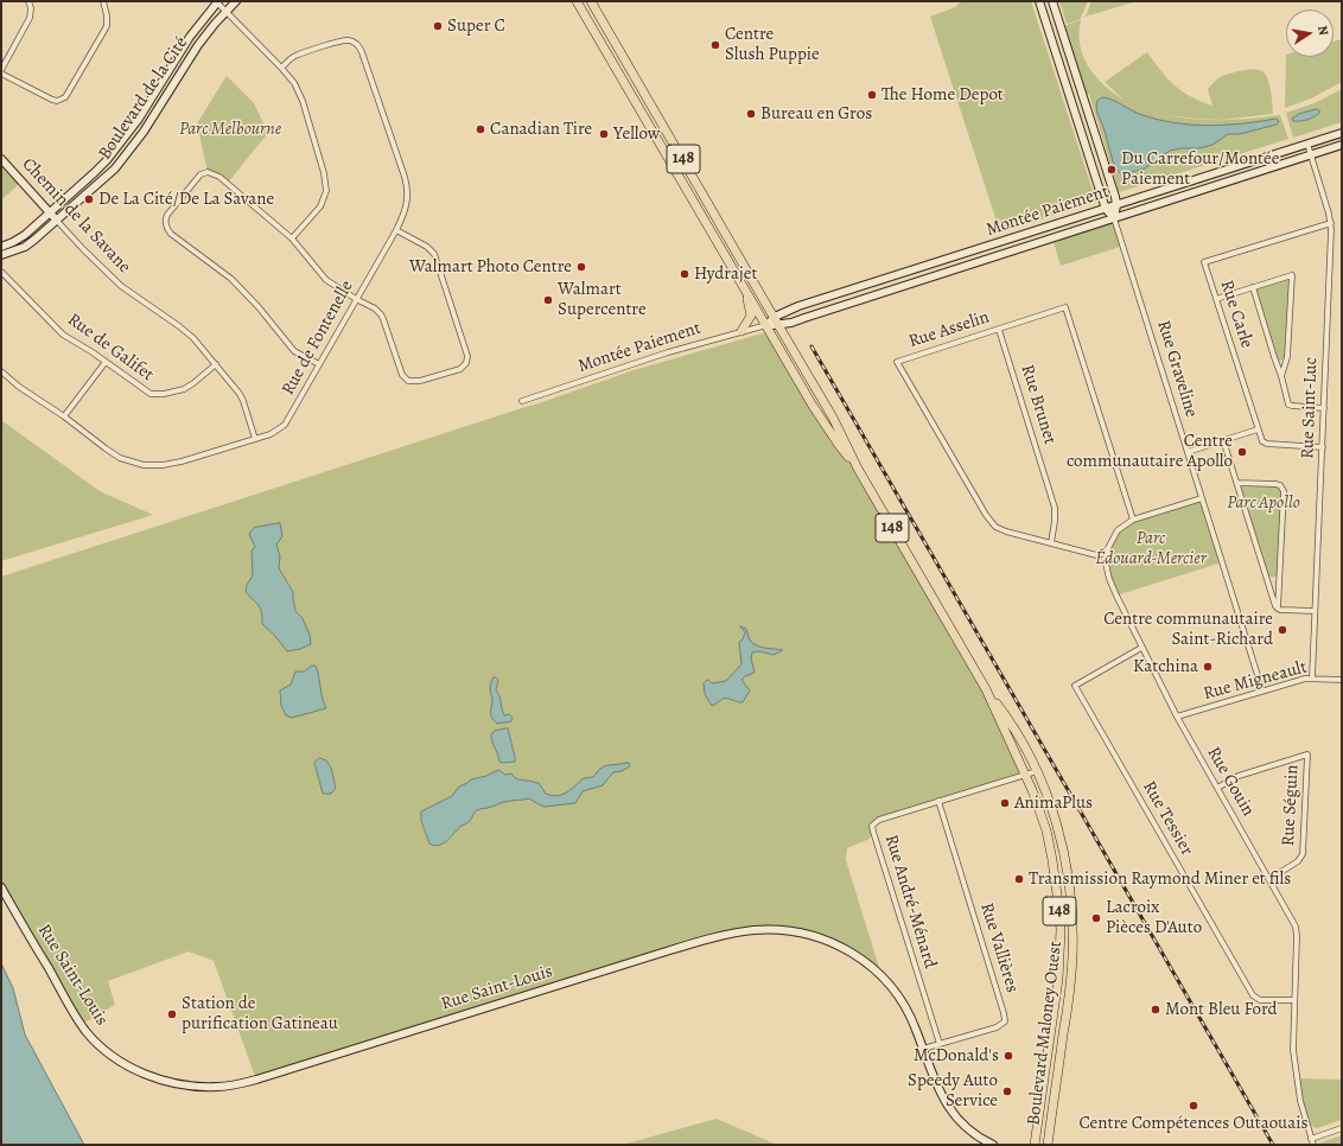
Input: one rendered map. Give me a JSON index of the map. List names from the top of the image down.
{
  "streets": {
    "main road": ["148", "Boulevard Maloney Ouest"],
    "street": [
      "Boulevard de la Cité",
      "Montée Paiement",
      "Chemin de la Savane",
      "Rue Carle",
      "Rue Asselin",
      "Rue de Fontenelle",
      "Rue de Galifet",
      "Rue Graveline",
      "Rue Brunet",
      "Rue Saint-Luc",
      "Rue Migneault",
      "Rue Gouin",
      "Rue Séguin",
      "Rue Tessier",
      "Rue André-Ménard",
      "Rue Vallières",
      "Rue Saint-Louis"
    ]
  },
  "crossings": [
    ["Boulevard de la Cité", "Chemin de la Savane"],
    ["Montée Paiement", "Rue Graveline"],
    ["Montée Paiement", "Rue Saint-Luc"],
    ["Montée Paiement", "Boulevard Maloney Ouest"],
    ["Chemin de la Savane", "Rue de Fontenelle"],
    ["Chemin de la Savane", "Rue de Galifet"],
    ["Rue Carle", "Rue Saint-Luc"],
    ["Rue Asselin", "Rue Brunet"],
    ["Rue Asselin", "Rue Gouin"],
    ["Rue Graveline", "Rue Migneault"],
    ["Rue Saint-Luc", "Rue Migneault"],
    ["Rue Migneault", "Rue Gouin"],
    ["Rue Gouin", "Rue Séguin"],
    ["Rue Gouin", "Rue Tessier"],
    ["Rue André-Ménard", "Rue Vallières"],
    ["Rue André-Ménard", "Boulevard Maloney Ouest"],
    ["Rue Vallières", "Rue Saint-Louis"]
  ],
  "parks": ["Parc Melbourne", "Parc Apollo", "Parc Édouard-Mercier"],
  "places": [
    "Super C",
    "Centre Slush Puppie",
    "The Home Depot",
    "Bureau en Gros",
    "Canadian Tire",
    "Yellow",
    "Du Carrefour/Montée Paiement",
    "De La Cité/De La Savane",
    "Walmart Photo Centre",
    "Hydrajet",
    "Walmart Supercentre",
    "Centre communautaire Apollo",
    "Centre communautaire Saint-Richard",
    "Katchina",
    "AnimaPlus",
    "Transmission Raymond Miner et fils",
    "Lacroix Pièces D'Auto",
    "Mont Bleu Ford",
    "Station de purification Gatineau",
    "McDonald's",
    "Speedy Auto Service",
    "Centre Compétences Outaouais"
  ],
  "north": "right"
}
